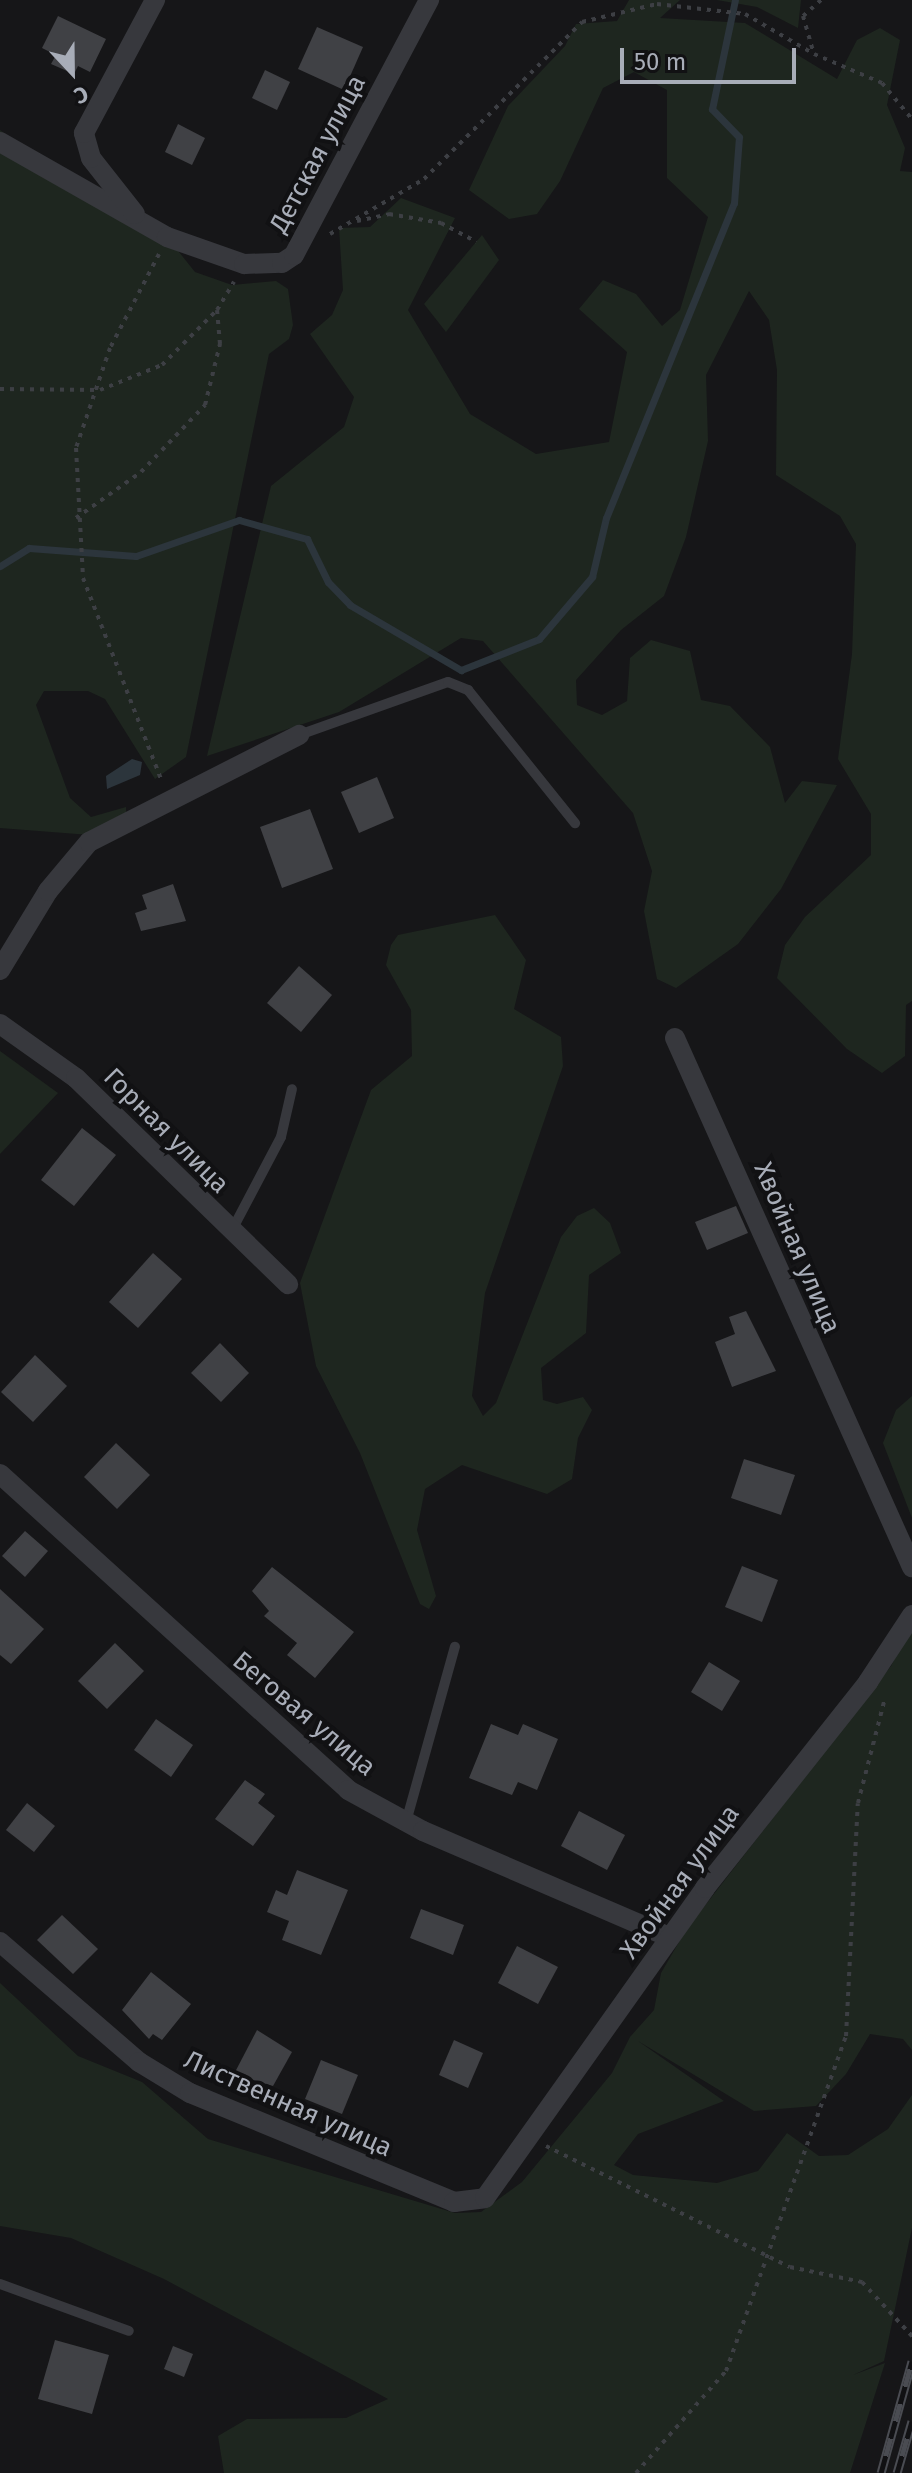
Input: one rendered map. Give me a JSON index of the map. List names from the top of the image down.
{
  "streets": {
    "street": [
      "Детская улица",
      "Горная улица",
      "Хвойная улица",
      "Беговая улица",
      "Лиственная улица"
    ]
  },
  "crossings": [
    ["Хвойная улица", "Беговая улица"],
    ["Хвойная улица", "Лиственная улица"]
  ],
  "scale_bar": "50 m",
  "north": "bottom"
}
